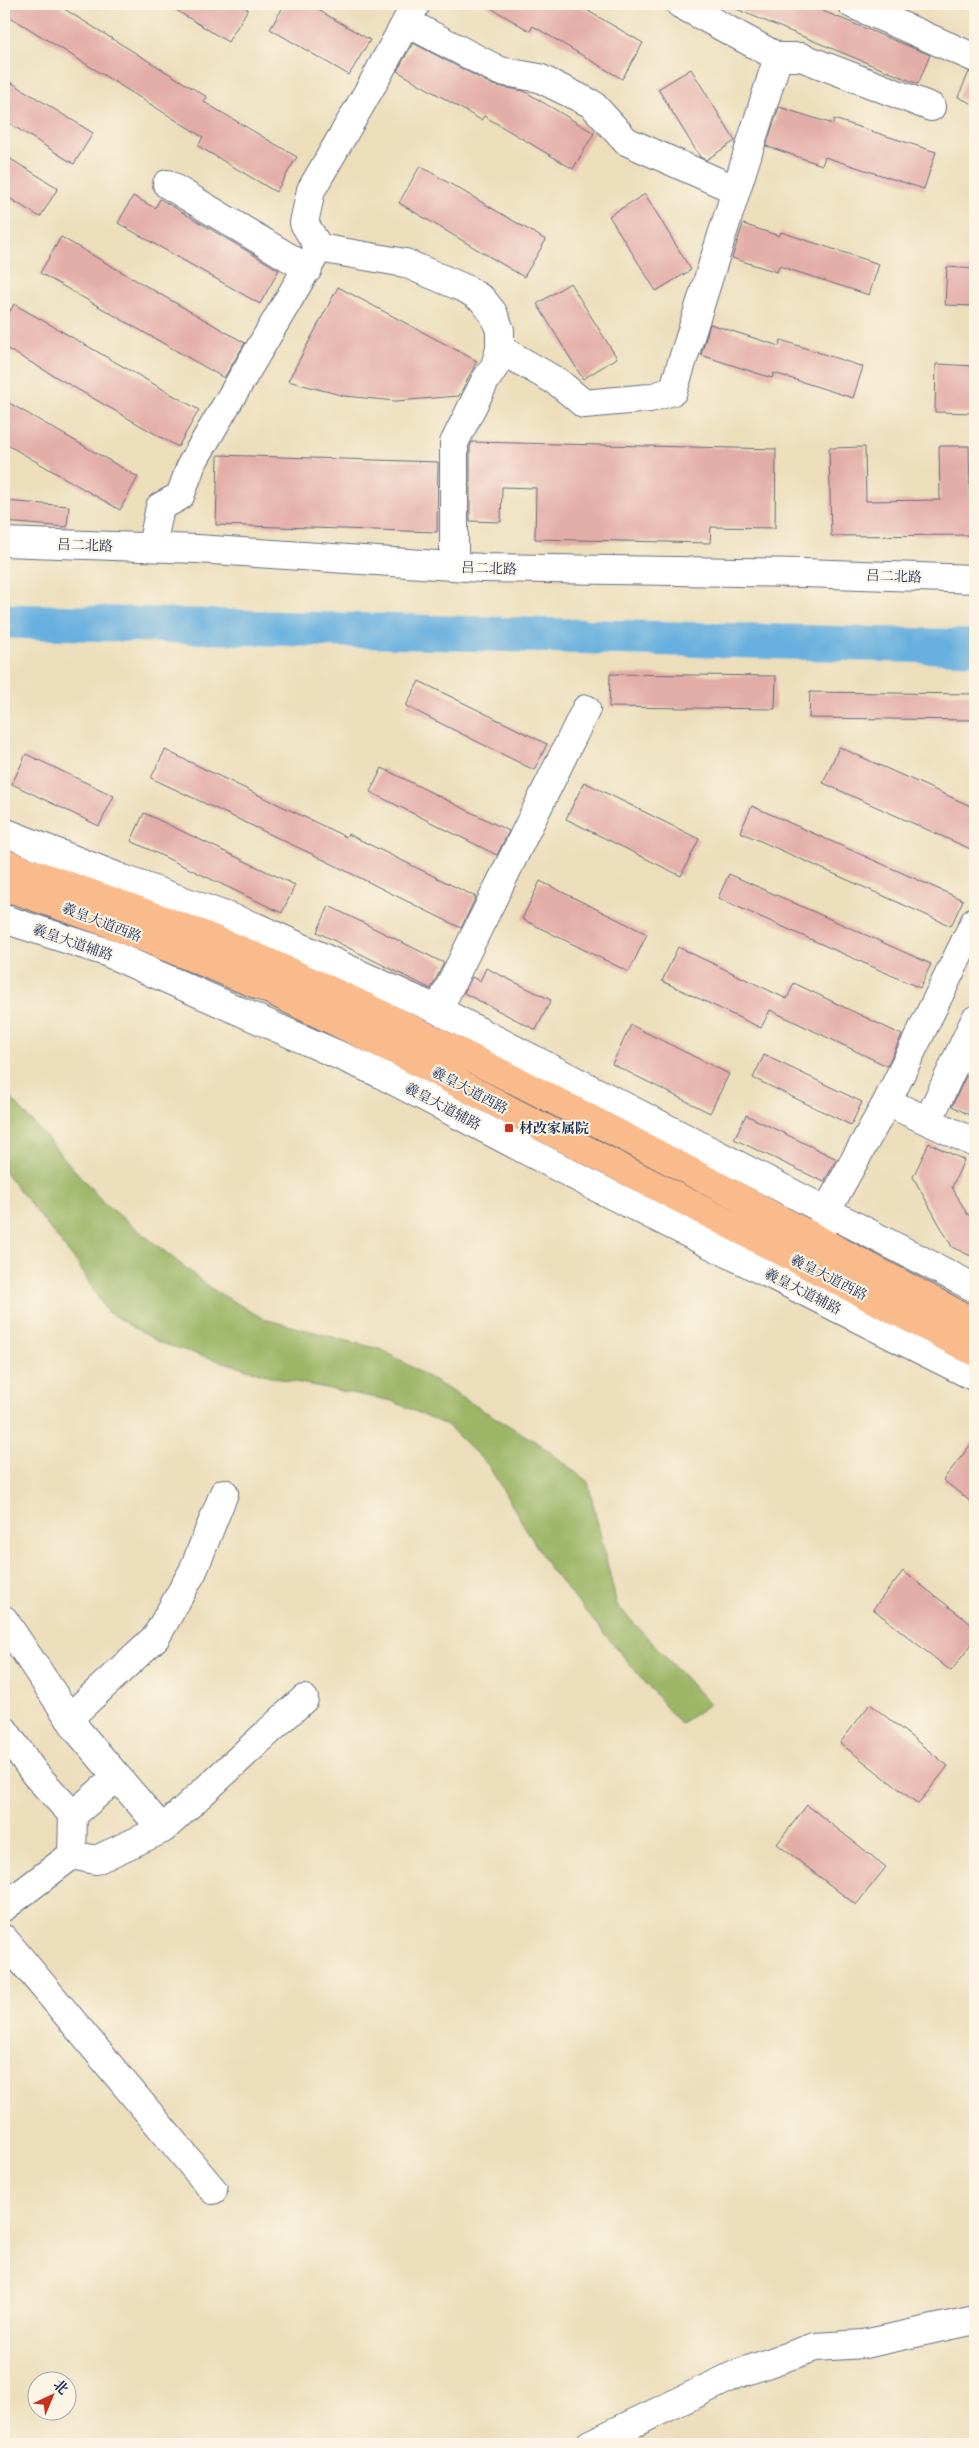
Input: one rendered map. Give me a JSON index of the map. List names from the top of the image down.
{
  "streets": {
    "main road": ["羲皇大道西路"],
    "street": ["吕二北路", "羲皇大道辅路"]
  },
  "places": {
    "transit": ["材改家属院"]
  },
  "north": "top right"
}
